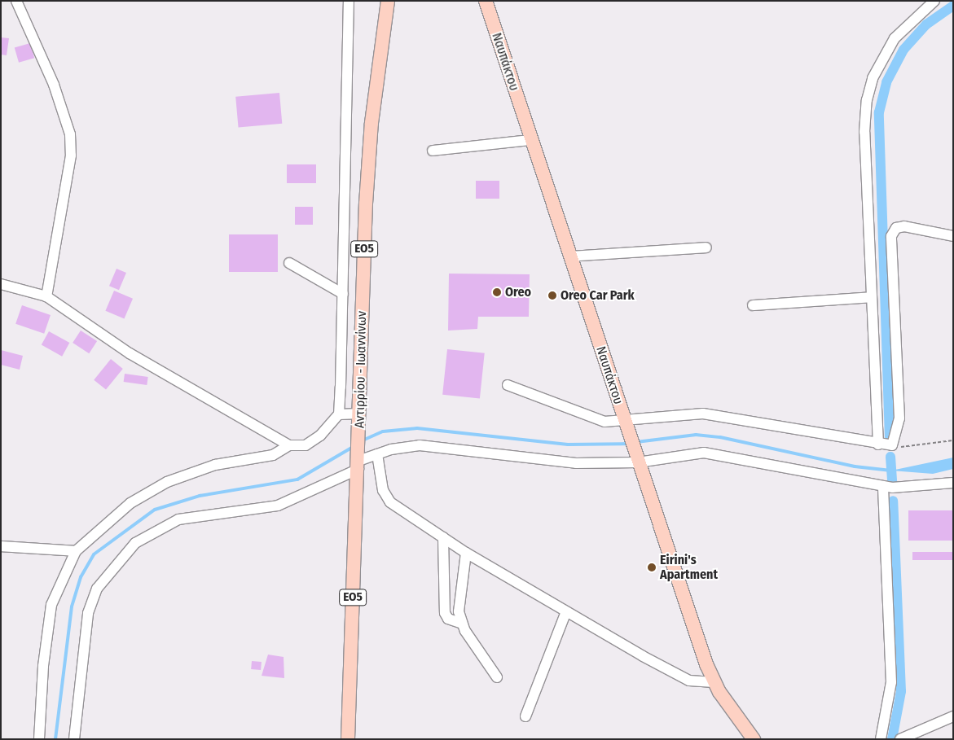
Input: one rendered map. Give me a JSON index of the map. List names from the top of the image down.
{
  "streets": {
    "main road": ["Ναυπάκτου", "ΕΟ5", "Αντιρρίου - Ιωαννίνων"]
  },
  "places": ["Oreo", "Oreo Car Park", "Eirini's Apartment"]
}
